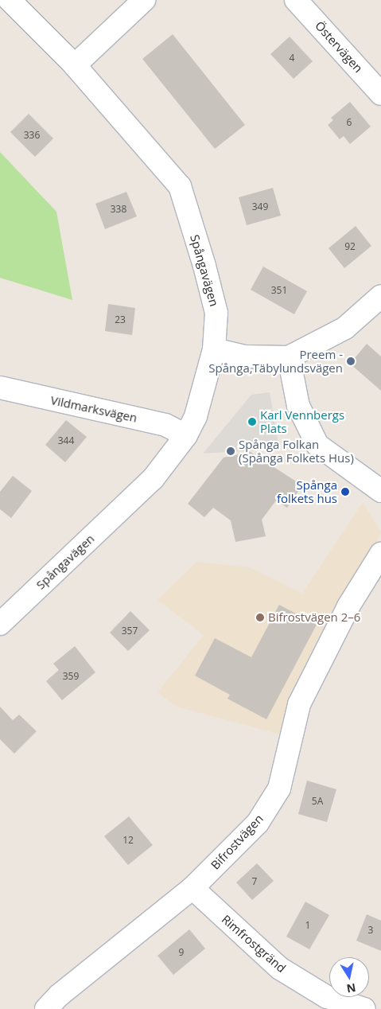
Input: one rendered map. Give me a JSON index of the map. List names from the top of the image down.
{
  "streets": {
    "street": [
      "Östervägen",
      "Spångavägen",
      "Vildmarksvägen",
      "Bifrostvägen",
      "Rimfrostgränd"
    ]
  },
  "crossings": [
    ["Spångavägen", "Vildmarksvägen"],
    ["Bifrostvägen", "Rimfrostgränd"]
  ],
  "places": [
    "Preem - Spånga,Täbylundsvägen",
    "Karl Vennbergs Plats",
    "Spånga Folkan (Spånga Folkets Hus)",
    "Spånga folkets hus",
    "Bifrostvägen 2–6"
  ],
  "house_numbers": [
    "4",
    "6",
    "336",
    "349",
    "338",
    "92",
    "351",
    "23",
    "344",
    "357",
    "359",
    "5A",
    "12",
    "7",
    "1",
    "3",
    "9"
  ],
  "north": "bottom"
}
